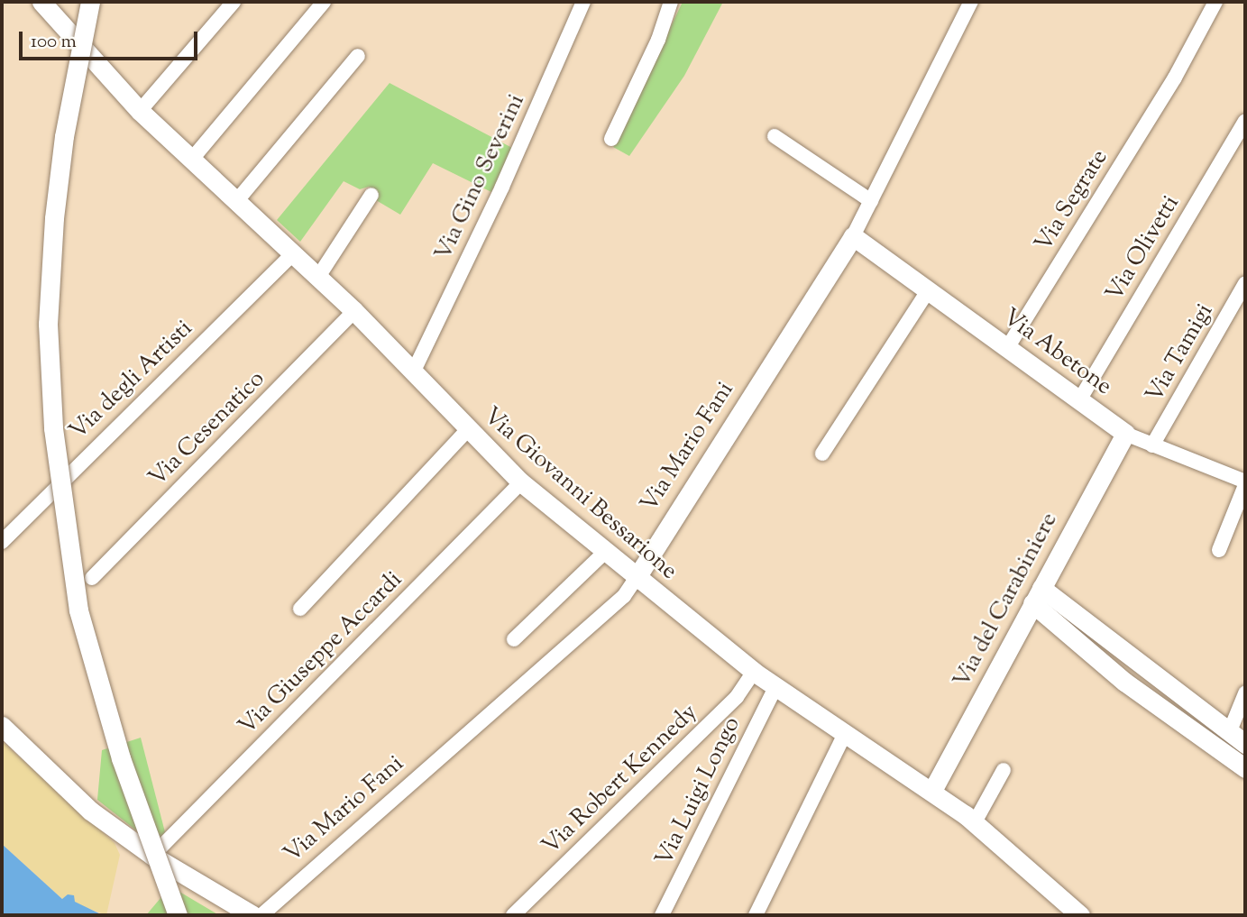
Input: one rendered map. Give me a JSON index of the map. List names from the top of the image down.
{
  "streets": {
    "street": [
      "Via Gino Severini",
      "Via Segrate",
      "Via Olivetti",
      "Via Abetone",
      "Via Tamigi",
      "Via degli Artisti",
      "Via Cesenatico",
      "Via Mario Fani",
      "Via Giovanni Bessarione",
      "Via del Carabiniere",
      "Via Giuseppe Accardi",
      "Via Robert Kennedy",
      "Via Luigi Longo"
    ]
  },
  "crossings": [
    ["Via Gino Severini", "Via Giovanni Bessarione"],
    ["Via Segrate", "Via Abetone"],
    ["Via Olivetti", "Via Abetone"],
    ["Via Abetone", "Via Tamigi"],
    ["Via Abetone", "Via Mario Fani"],
    ["Via Abetone", "Via del Carabiniere"],
    ["Via degli Artisti", "Via Giovanni Bessarione"],
    ["Via Cesenatico", "Via Giovanni Bessarione"],
    ["Via Mario Fani", "Via Giovanni Bessarione"],
    ["Via Giovanni Bessarione", "Via del Carabiniere"],
    ["Via Giovanni Bessarione", "Via Giuseppe Accardi"],
    ["Via Giovanni Bessarione", "Via Robert Kennedy"],
    ["Via Giovanni Bessarione", "Via Luigi Longo"]
  ],
  "scale_bar": "100 m"
}
